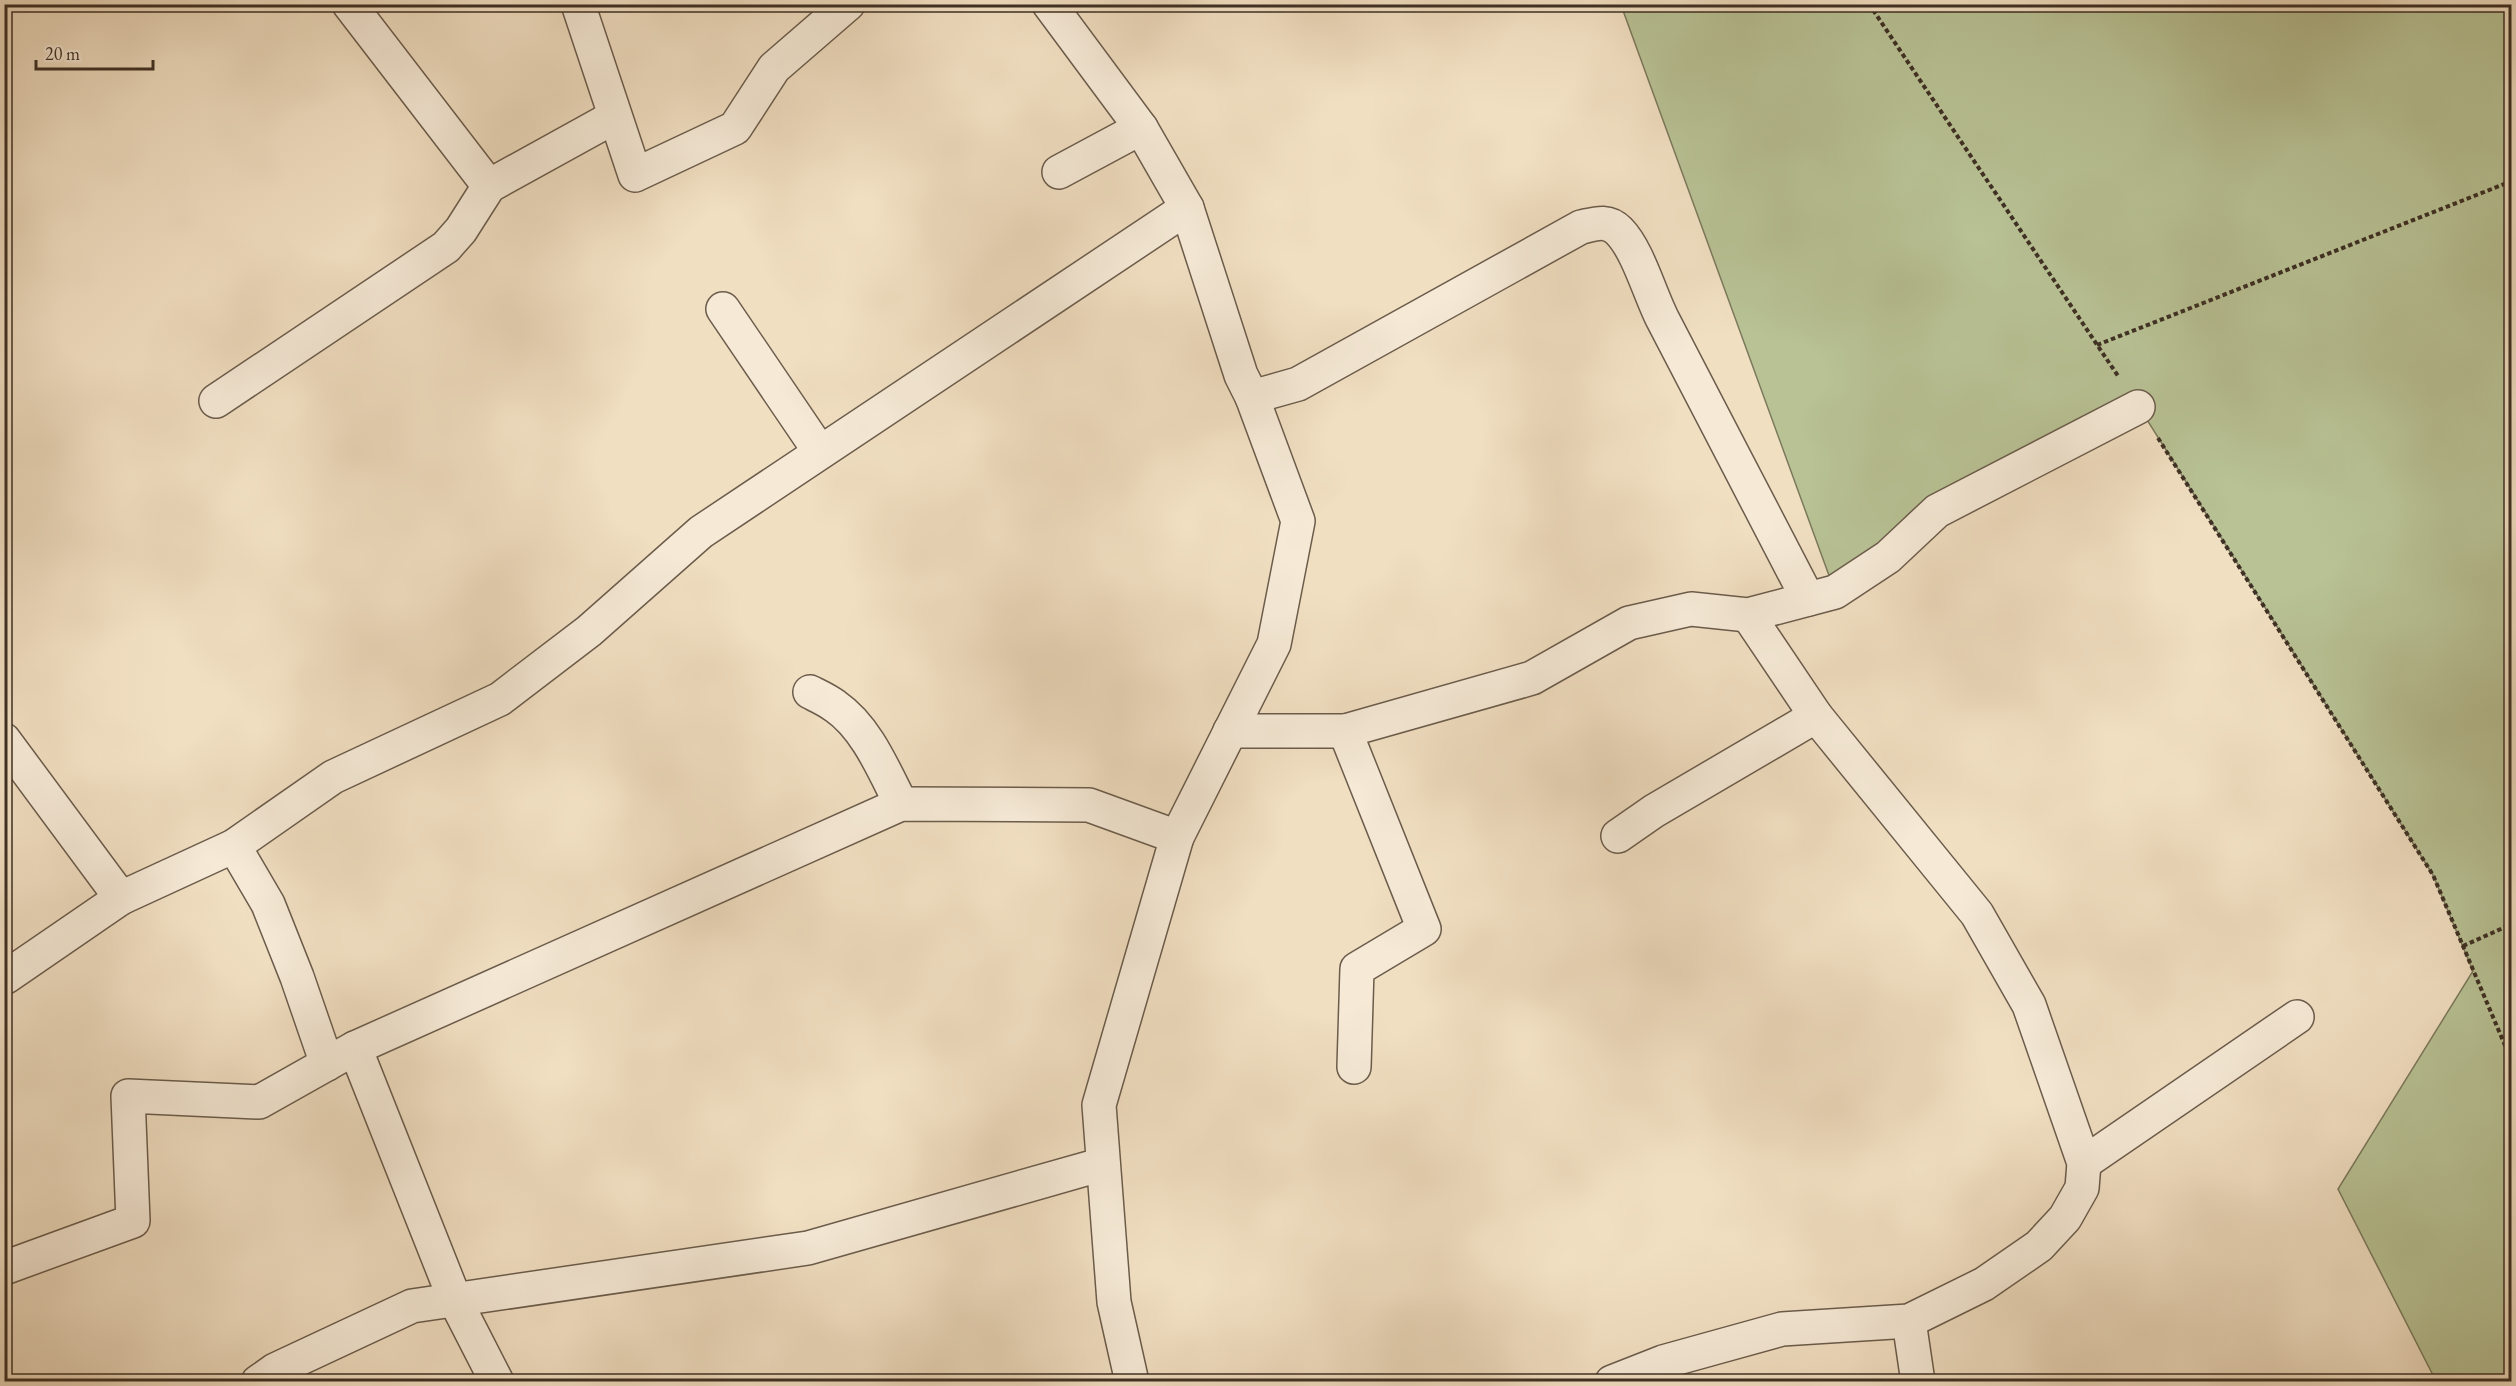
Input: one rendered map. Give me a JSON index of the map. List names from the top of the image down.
{
  "scale_bar": "20 m"
}
